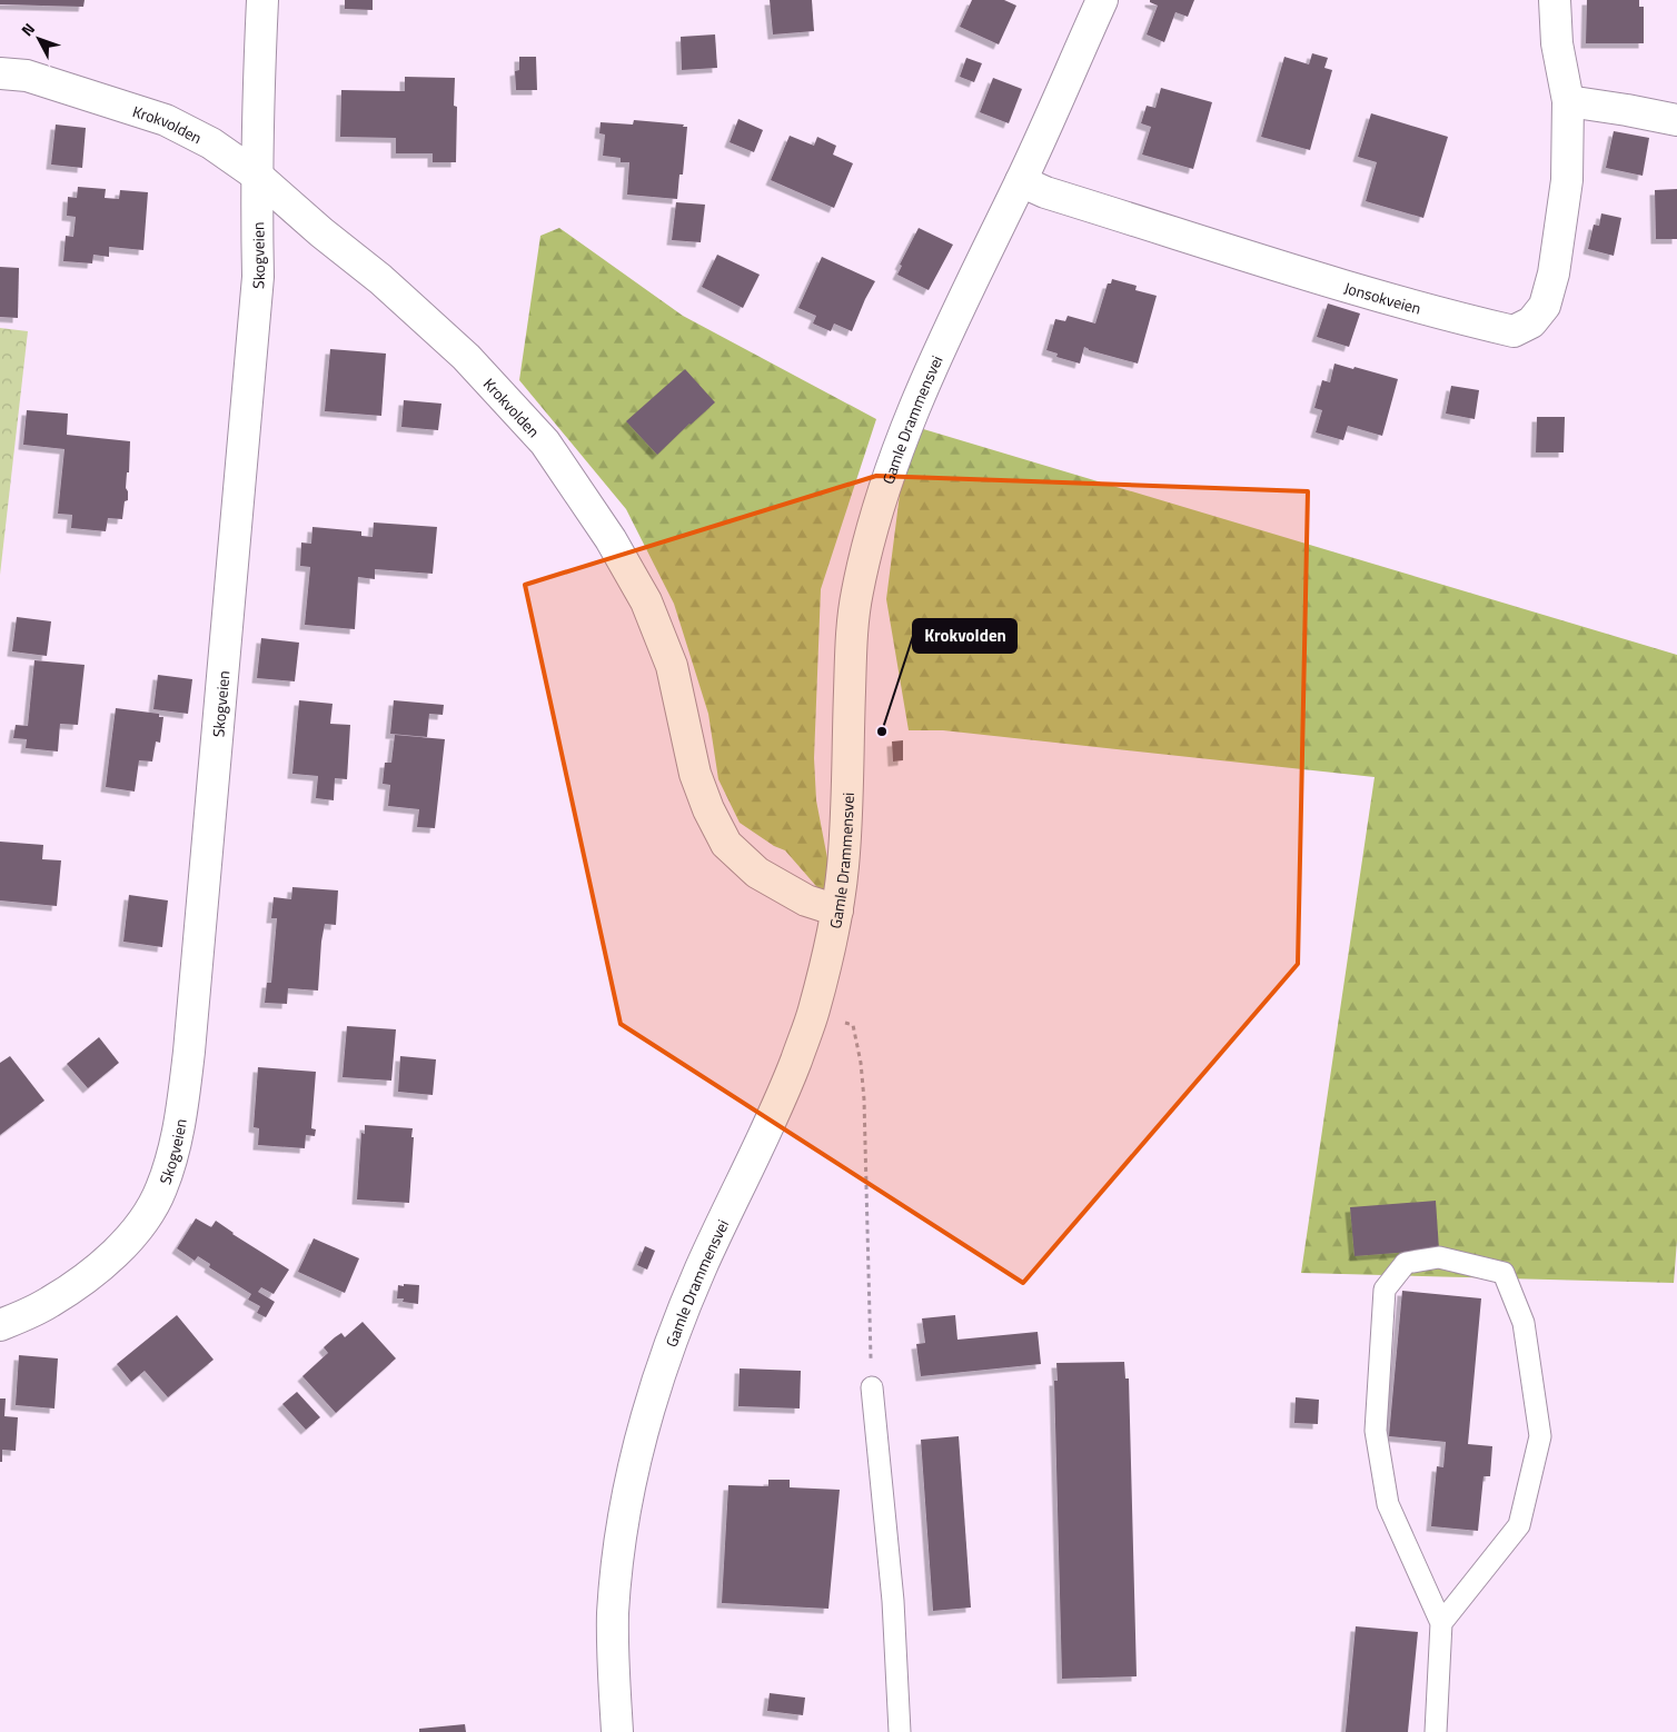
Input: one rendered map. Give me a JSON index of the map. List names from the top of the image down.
{
  "streets": {
    "street": [
      "Krokvolden",
      "Skogveien",
      "Jonsokveien",
      "Gamle Drammensvei"
    ]
  },
  "crossings": [
    ["Krokvolden", "Skogveien"],
    ["Krokvolden", "Gamle Drammensvei"],
    ["Jonsokveien", "Gamle Drammensvei"]
  ],
  "places": ["Krokvolden"],
  "north": "top left"
}
